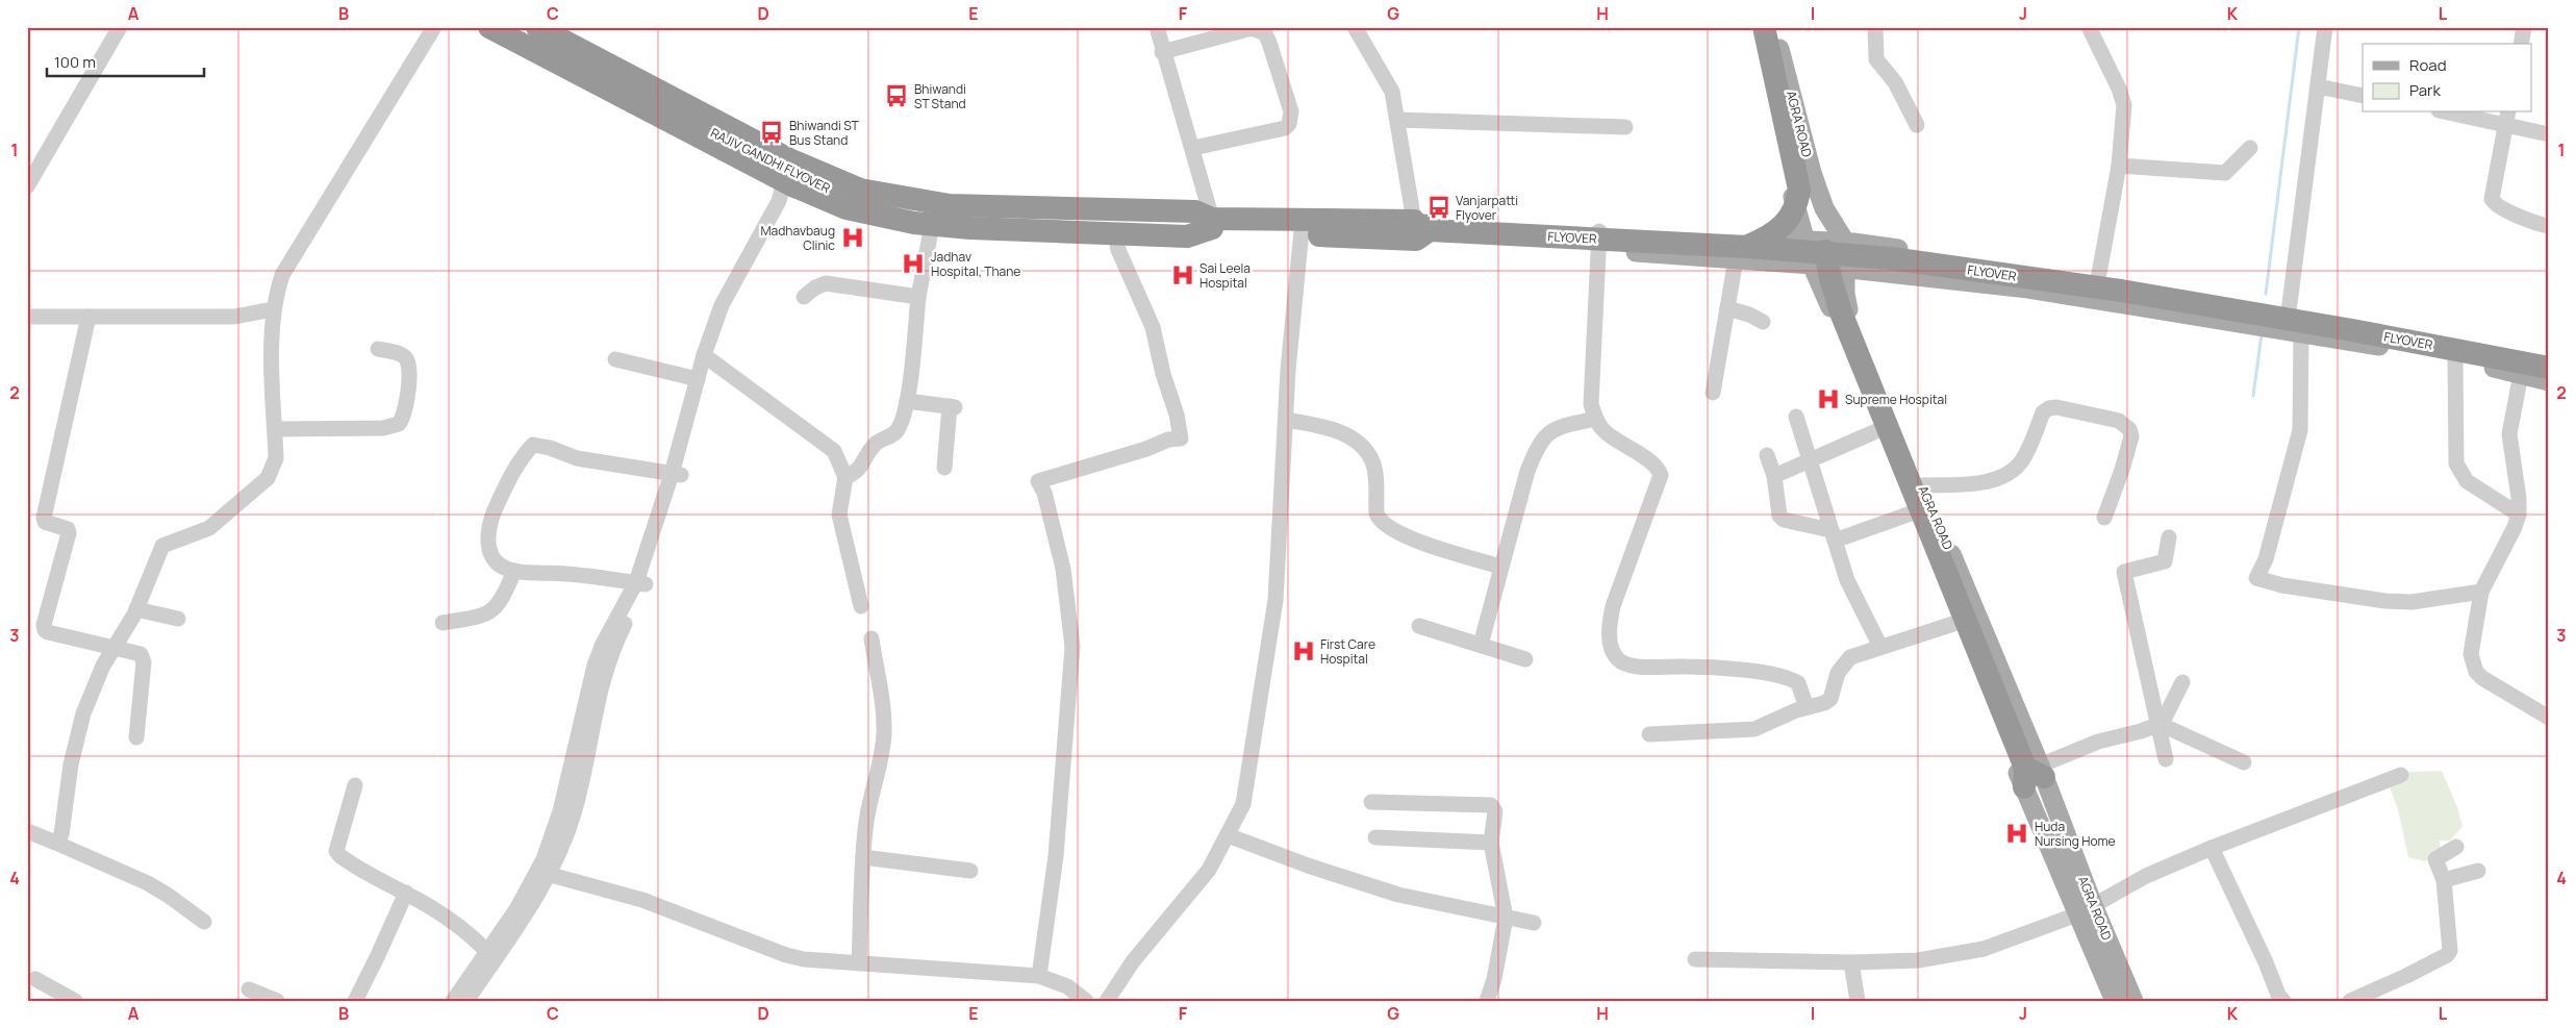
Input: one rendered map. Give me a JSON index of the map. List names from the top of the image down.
{
  "streets": {
    "highway": ["RAJIV GANDHI FLYOVER", "FLYOVER"],
    "main road": ["AGRA ROAD"]
  },
  "crossings": [
    ["AGRA ROAD", "FLYOVER"],
    ["RAJIV GANDHI FLYOVER", "FLYOVER"]
  ],
  "places": {
    "bus stop": ["Bhiwandi ST Stand", "Bhiwandi ST Bus Stand", "Vanjarpatti Flyover"],
    "hospital": [
      "Madhavbaug Clinic",
      "Jadhav Hospital, Thane",
      "Sai Leela Hospital",
      "Supreme Hospital",
      "First Care Hospital",
      "Huda Nursing Home"
    ]
  },
  "legend": ["Road", "Park"],
  "scale_bar": "100 m",
  "grid": {
    "columns": [
      "A",
      "B",
      "C",
      "D",
      "E",
      "F",
      "G",
      "H",
      "I",
      "J",
      "K",
      "L"
    ],
    "rows": [
      "1",
      "2",
      "3",
      "4"
    ]
  }
}
